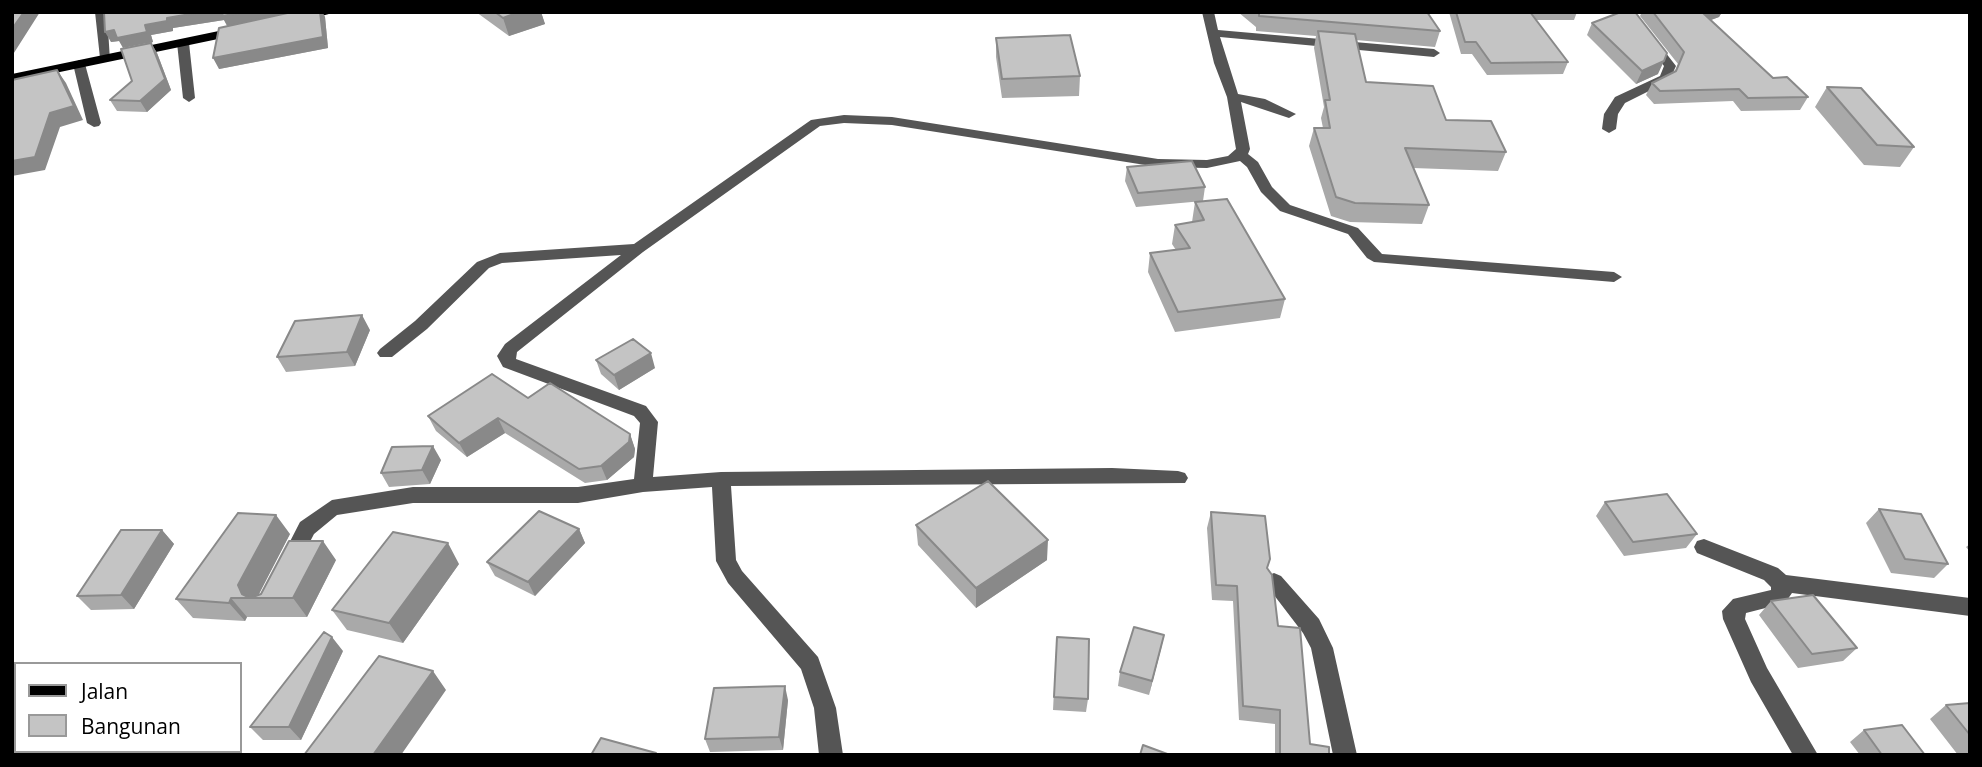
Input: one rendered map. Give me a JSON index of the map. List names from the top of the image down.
{
  "legend": ["Jalan", "Bangunan"]
}
